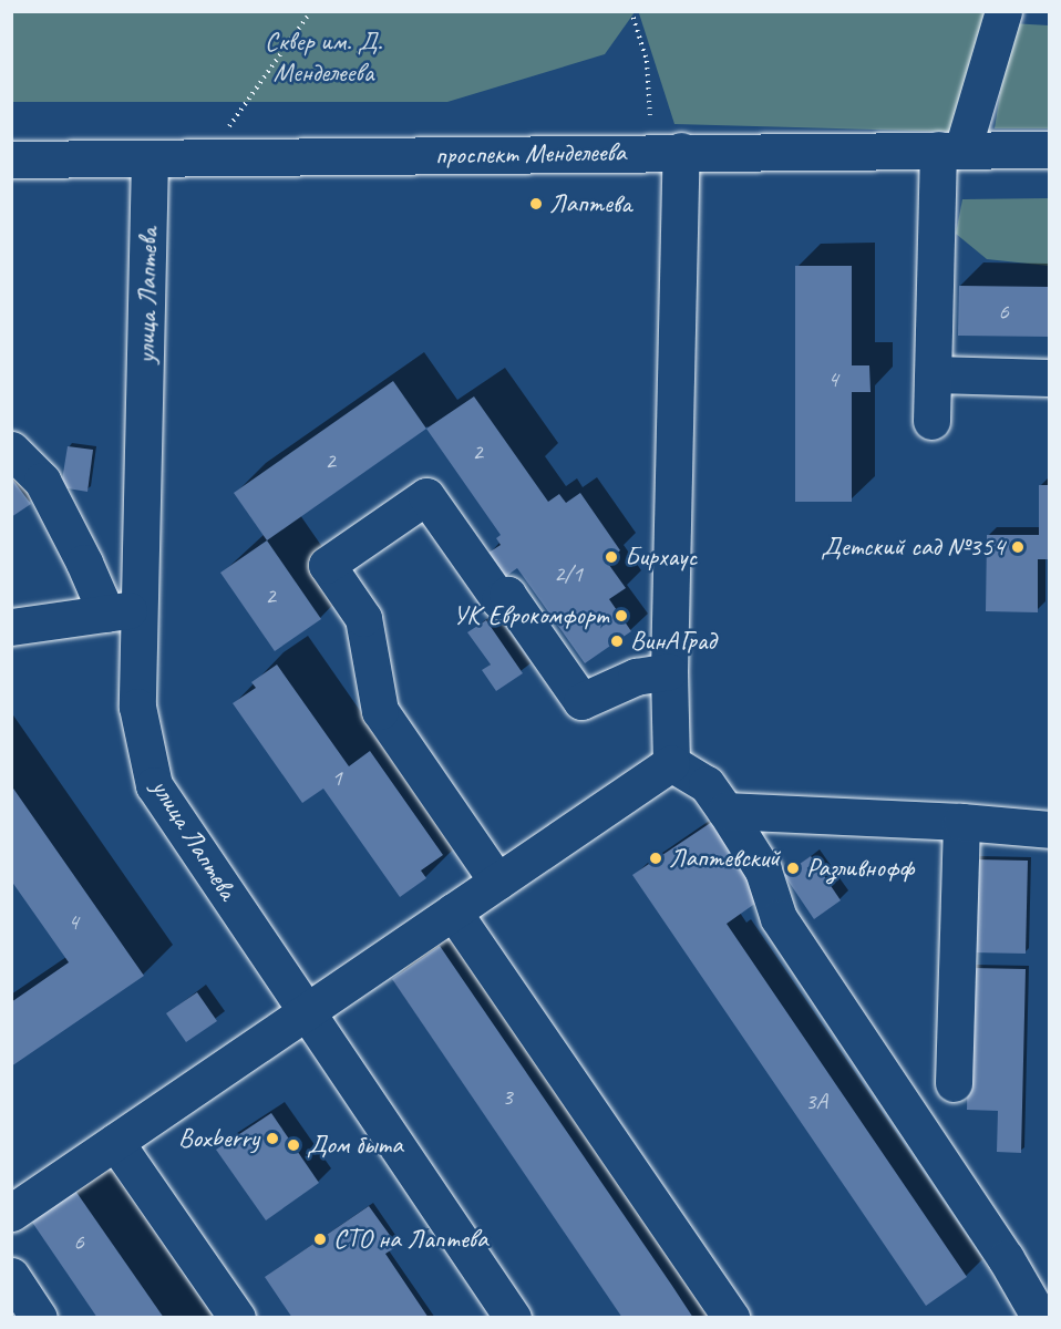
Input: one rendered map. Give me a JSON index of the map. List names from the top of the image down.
{
  "streets": {
    "street": ["проспект Менделеева", "улица Лаптева"]
  },
  "crossings": [
    ["проспект Менделеева", "улица Лаптева"]
  ],
  "parks": ["Сквер им. Д. Менделеева"],
  "places": [
    "Лаптева",
    "Детский сад №354",
    "Бирхаус",
    "УК Еврокомфорт",
    "ВинАГрад",
    "Лаптевский",
    "Разливнофф",
    "Boxberry",
    "Дом быта",
    "СТО на Лаптева"
  ],
  "house_numbers": [
    "6",
    "4",
    "2",
    "2",
    "2/1",
    "2",
    "1",
    "4",
    "3",
    "3А",
    "6"
  ]
}
